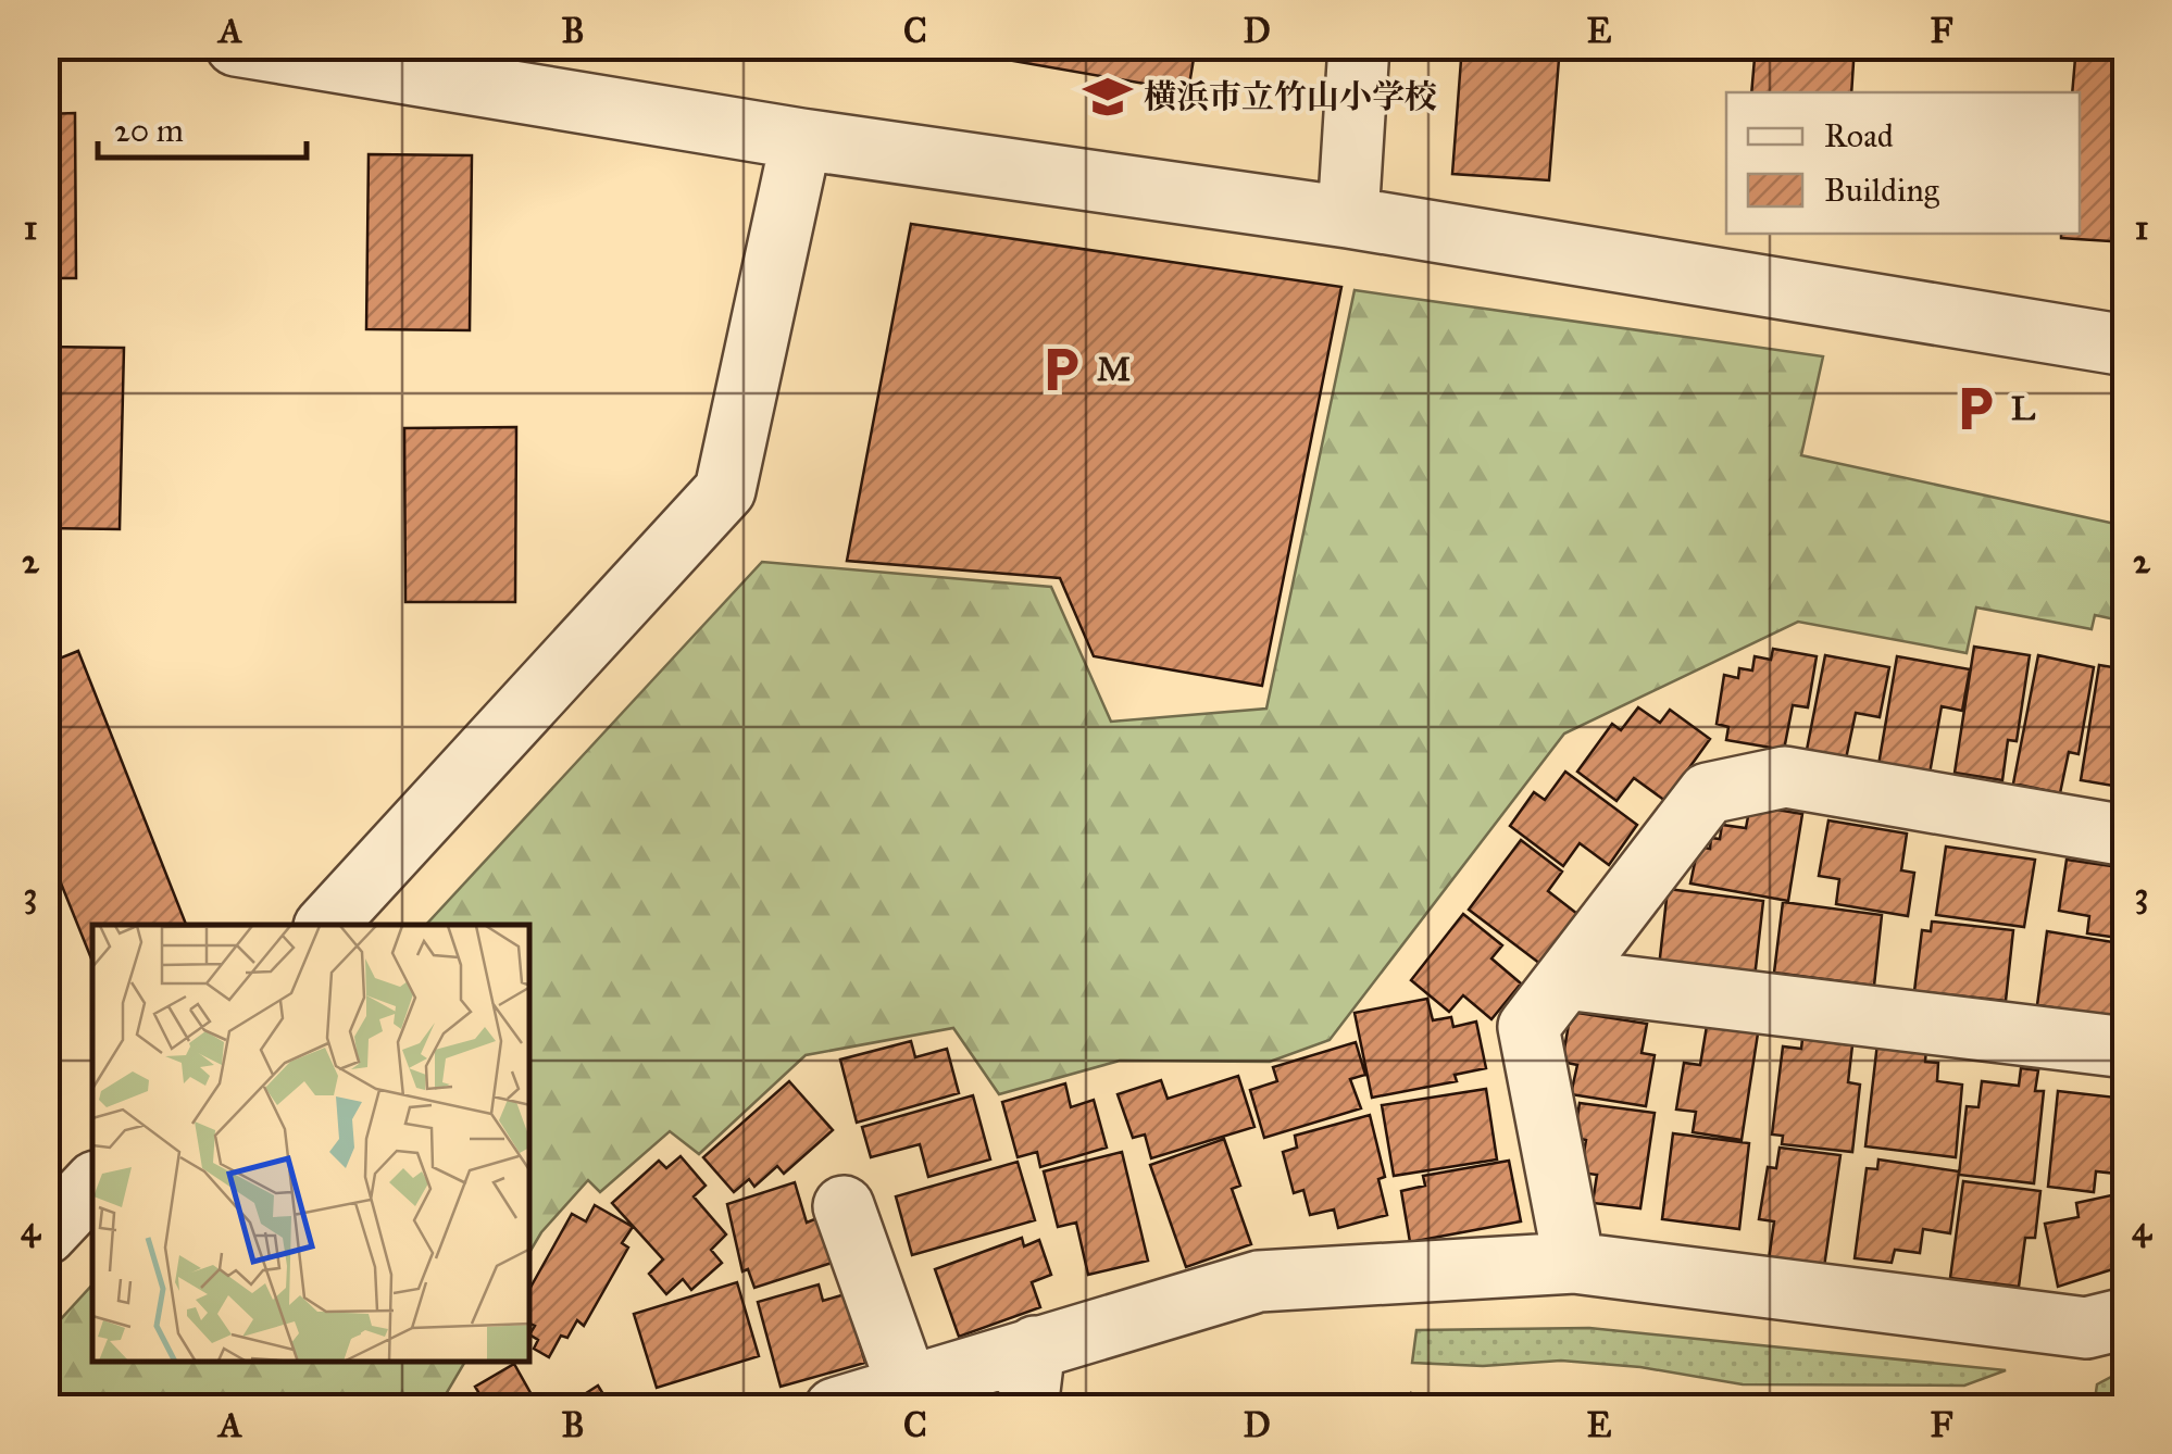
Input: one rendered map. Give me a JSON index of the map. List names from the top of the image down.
{
  "places": {
    "school or university": ["横浜市立竹山小学校"],
    "parking": ["M", "L"]
  },
  "legend": ["Road", "Building"],
  "scale_bar": "20 m",
  "grid": {
    "columns": [
      "A",
      "B",
      "C",
      "D",
      "E",
      "F"
    ],
    "rows": [
      "1",
      "2",
      "3",
      "4"
    ]
  }
}
